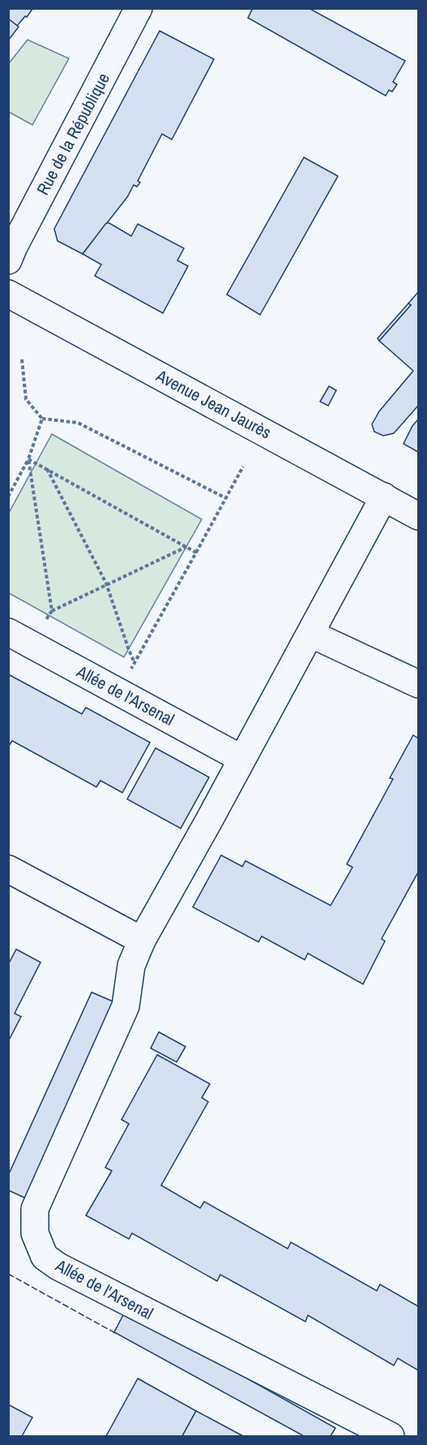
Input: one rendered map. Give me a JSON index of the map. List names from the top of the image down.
{
  "streets": {
    "street": ["Rue de la République", "Avenue Jean Jaurès", "Allée de l'Arsenal"]
  },
  "crossings": [
    ["Avenue Jean Jaurès", "Allée de l'Arsenal"]
  ]
}
